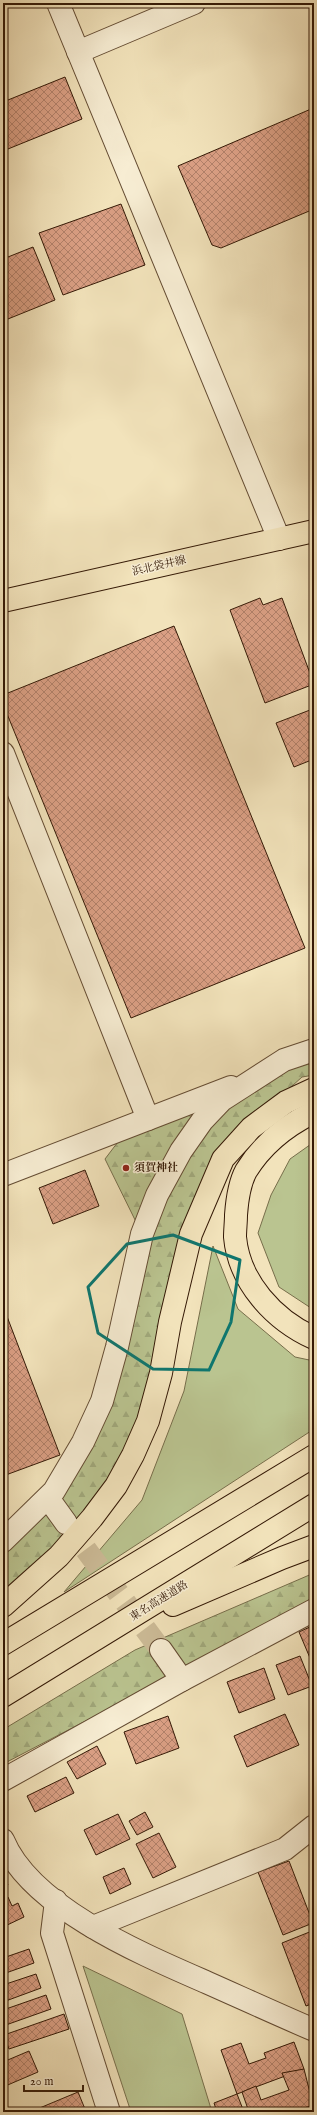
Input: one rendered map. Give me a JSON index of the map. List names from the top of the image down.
{
  "streets": {
    "main road": ["浜北袋井線", "東名高速道路"]
  },
  "places": ["須賀神社"],
  "scale_bar": "20 m"
}
